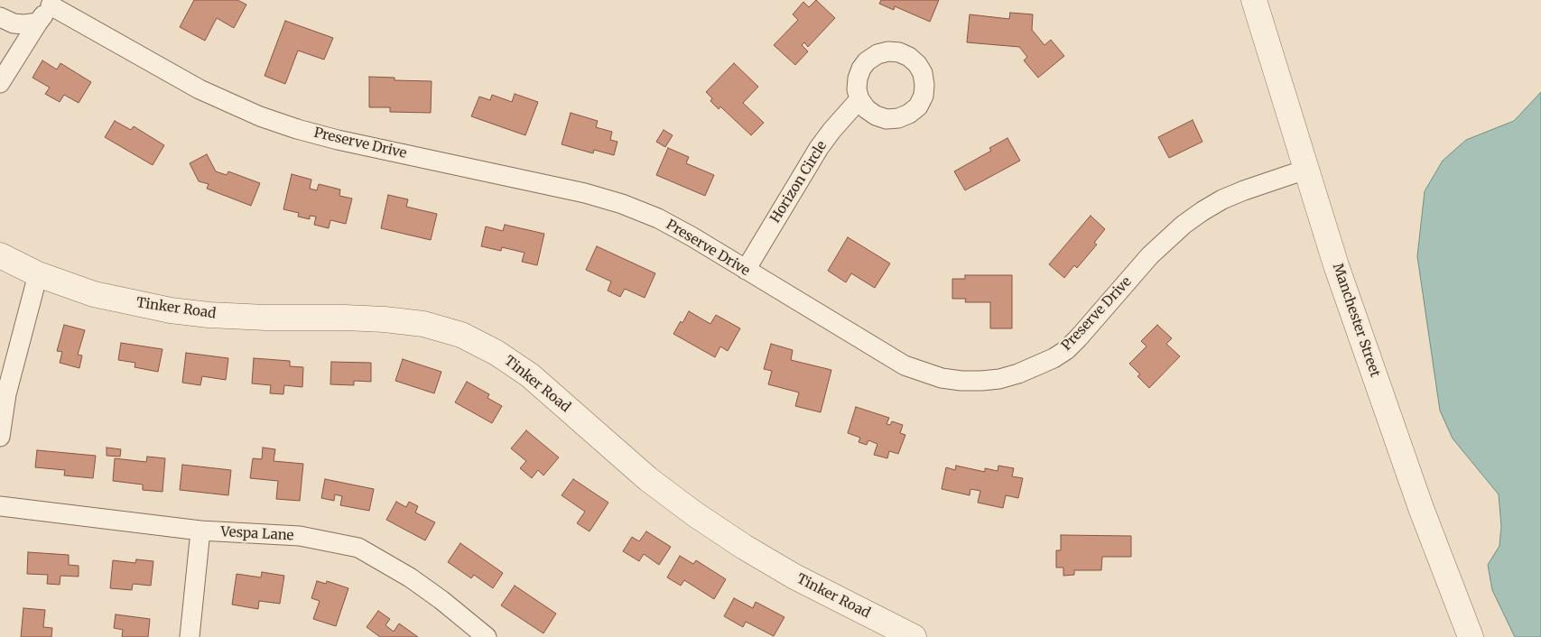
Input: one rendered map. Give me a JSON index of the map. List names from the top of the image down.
{
  "streets": {
    "street": [
      "Preserve Drive",
      "Horizon Circle",
      "Tinker Road",
      "Manchester Street",
      "Vespa Lane"
    ]
  },
  "crossings": [
    ["Preserve Drive", "Horizon Circle"],
    ["Preserve Drive", "Manchester Street"]
  ]
}
